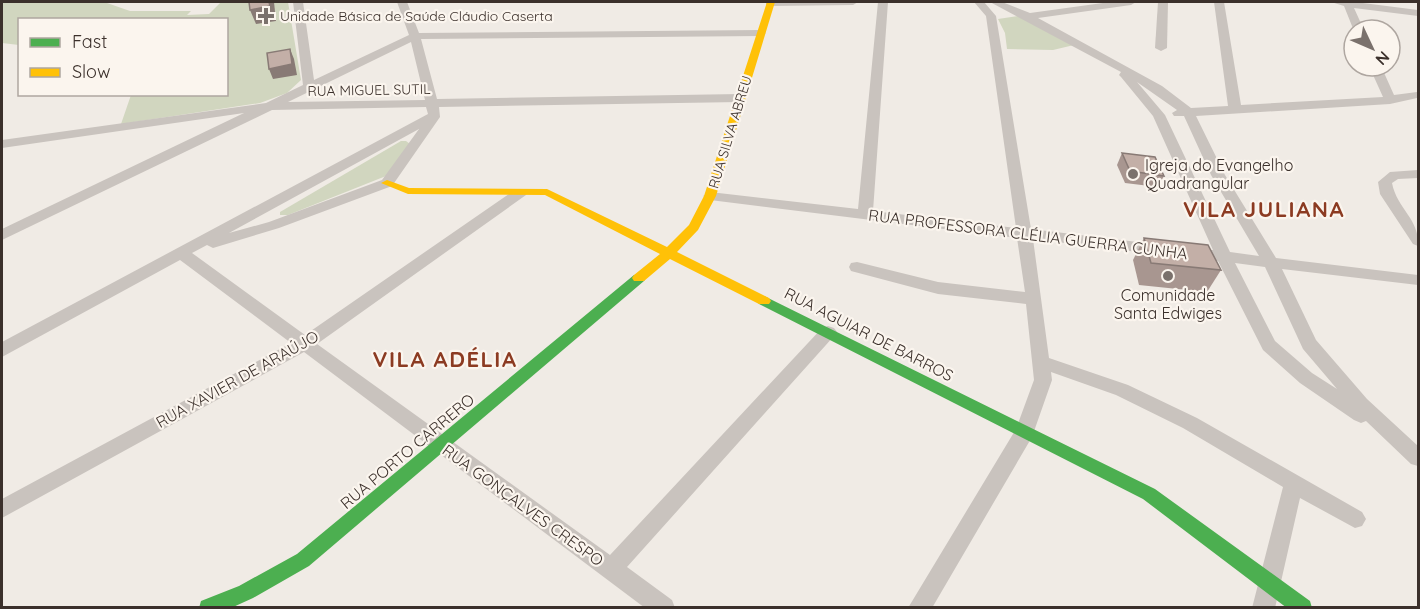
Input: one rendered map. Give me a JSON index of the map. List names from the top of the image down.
{
  "streets": {
    "street": [
      "RUA MIGUEL SUTIL",
      "RUA SILVA ABREU",
      "RUA PROFESSORA CLÉLIA GUERRA CUNHA",
      "RUA AGUIAR DE BARROS",
      "RUA XAVIER DE ARAÚJO",
      "RUA PORTO CARRERO",
      "RUA GONÇALVES CRESPO"
    ]
  },
  "crossings": [
    ["RUA MIGUEL SUTIL", "RUA SILVA ABREU"],
    ["RUA SILVA ABREU", "RUA PROFESSORA CLÉLIA GUERRA CUNHA"],
    ["RUA SILVA ABREU", "RUA AGUIAR DE BARROS"],
    ["RUA SILVA ABREU", "RUA PORTO CARRERO"],
    ["RUA AGUIAR DE BARROS", "RUA XAVIER DE ARAÚJO"],
    ["RUA AGUIAR DE BARROS", "RUA PORTO CARRERO"],
    ["RUA XAVIER DE ARAÚJO", "RUA GONÇALVES CRESPO"],
    ["RUA PORTO CARRERO", "RUA GONÇALVES CRESPO"]
  ],
  "districts": ["VILA JULIANA", "VILA ADÉLIA"],
  "places": {
    "health": ["Unidade Básica de Saúde Cláudio Caserta"],
    "other": ["Igreja do Evangelho Quadrangular", "Comunidade Santa Edwiges"]
  },
  "legend": ["Fast", "Slow"],
  "north": "bottom right"
}
